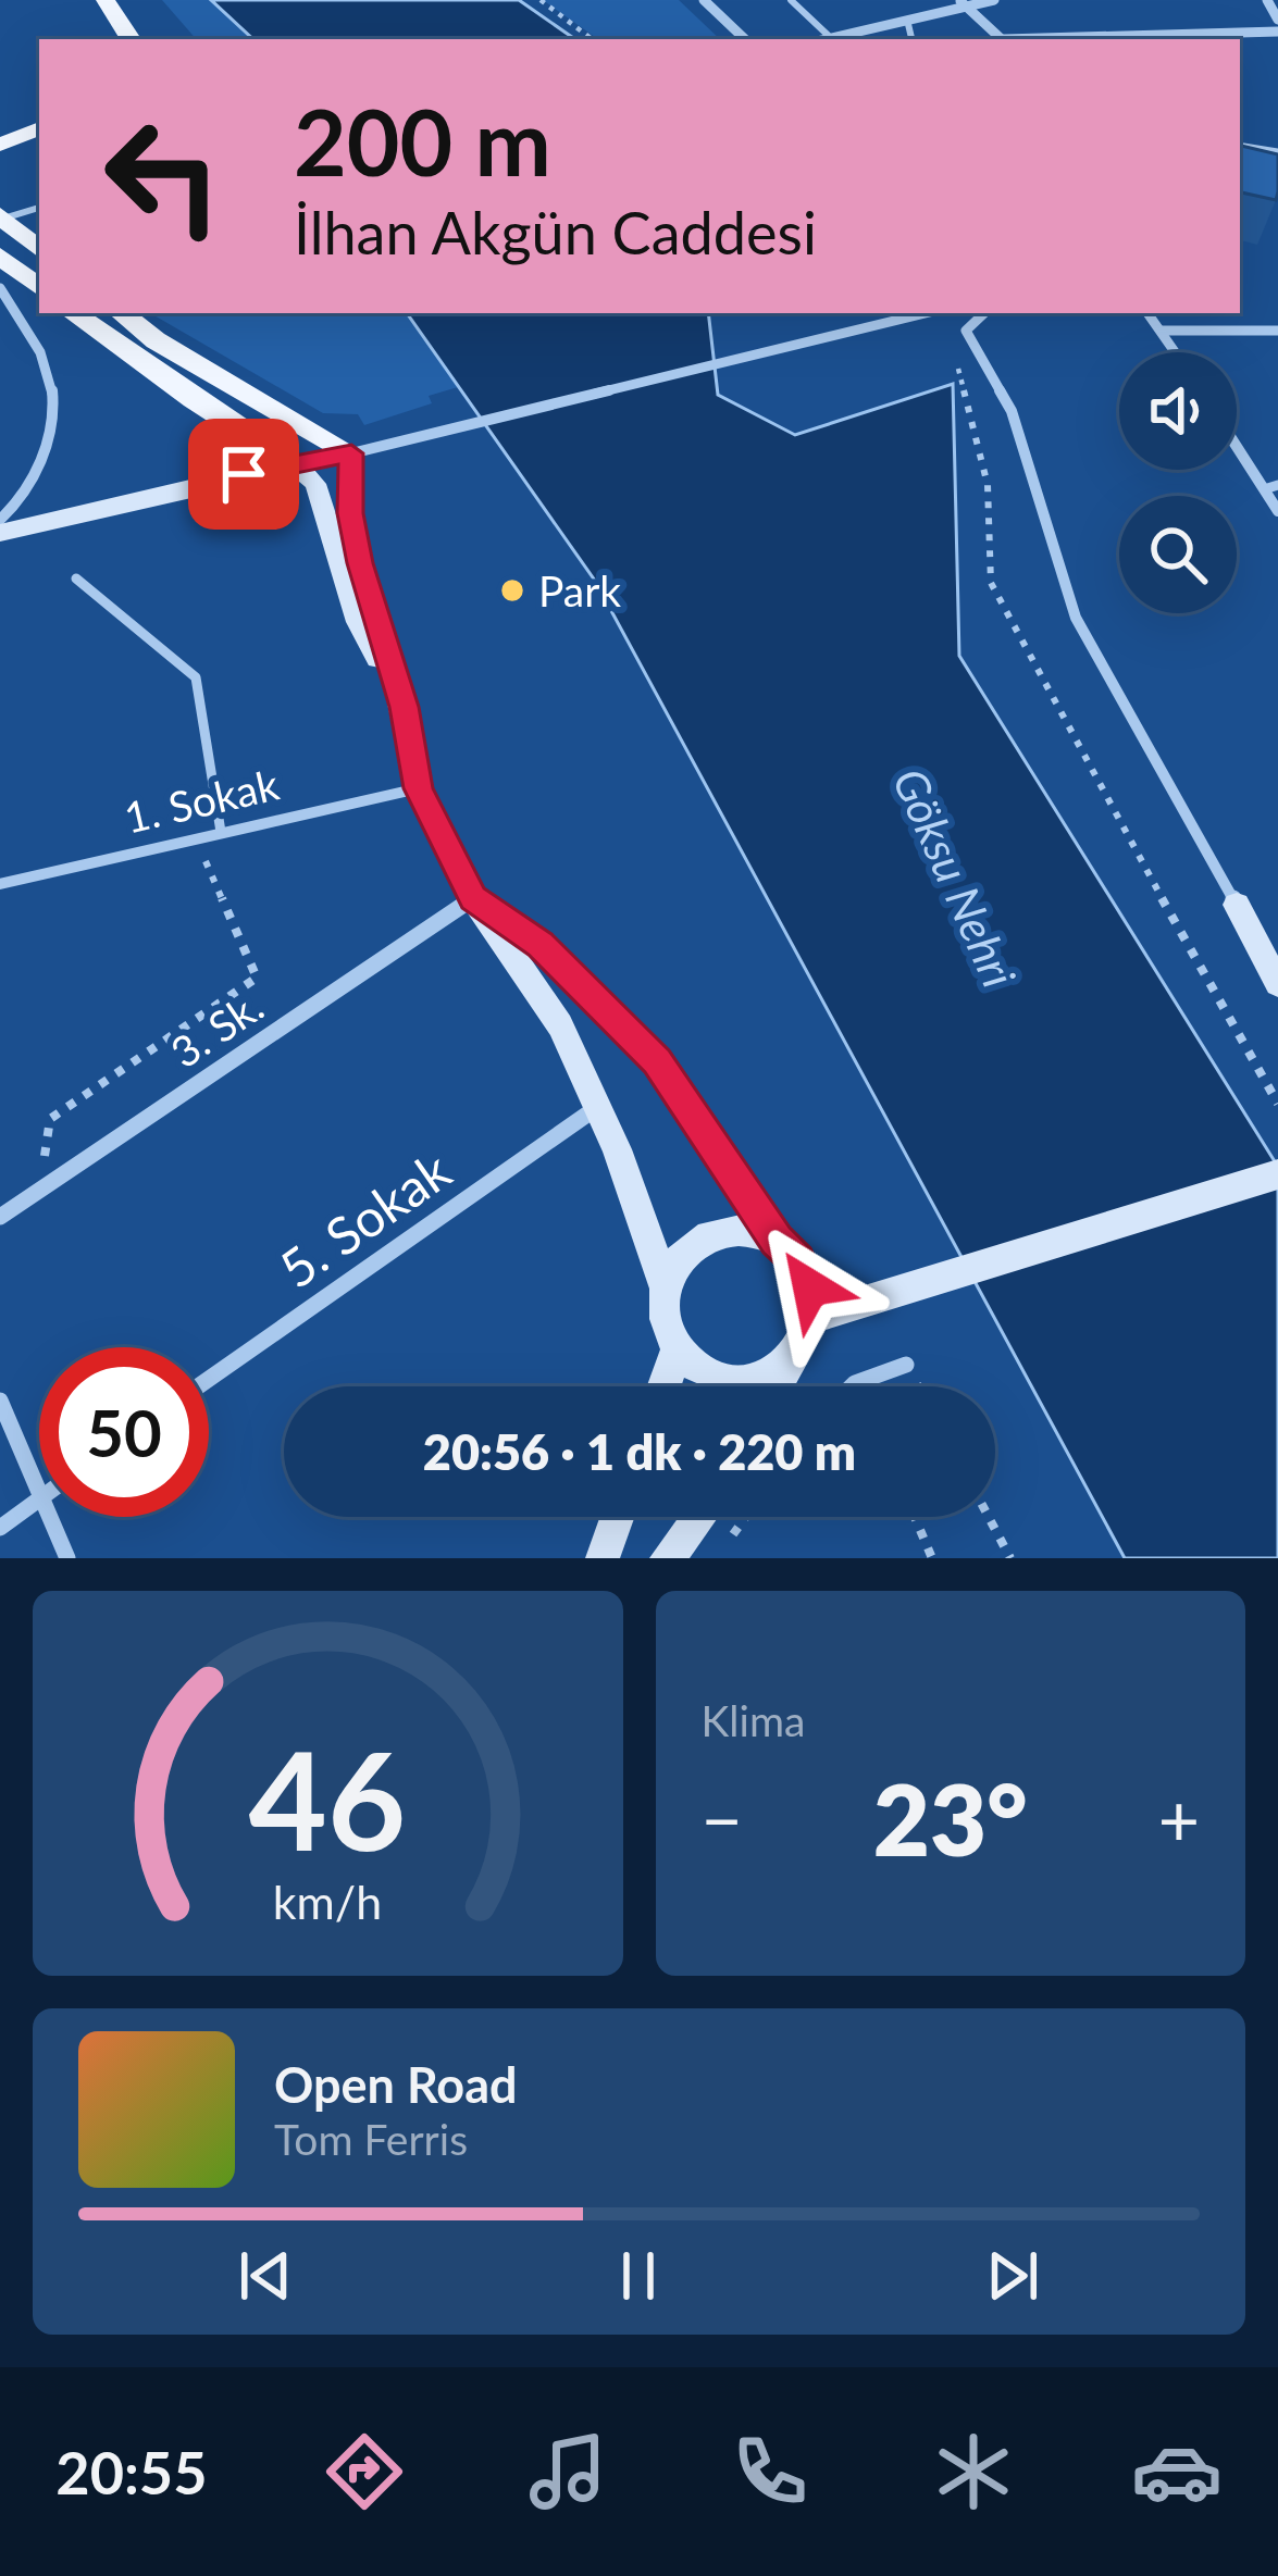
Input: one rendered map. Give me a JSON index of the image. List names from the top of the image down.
{
  "streets": {
    "street": ["1. Sokak", "3. Sk.", "5. Sokak"]
  },
  "water": ["Göksu Nehri"],
  "places": ["Park"],
  "page": {
    "turn": ["200 m", "İlhan Akgün Caddesi"],
    "limit": "50",
    "trip": "20:56 · 1 dk · 220 m",
    "tile": "Klima",
    "heat": ["−", "23°", "+"],
    "song": ["Open Road", "Tom Ferris"],
    "tabs": "20:55",
    "gauge": ["46", "km/h"]
  }
}
